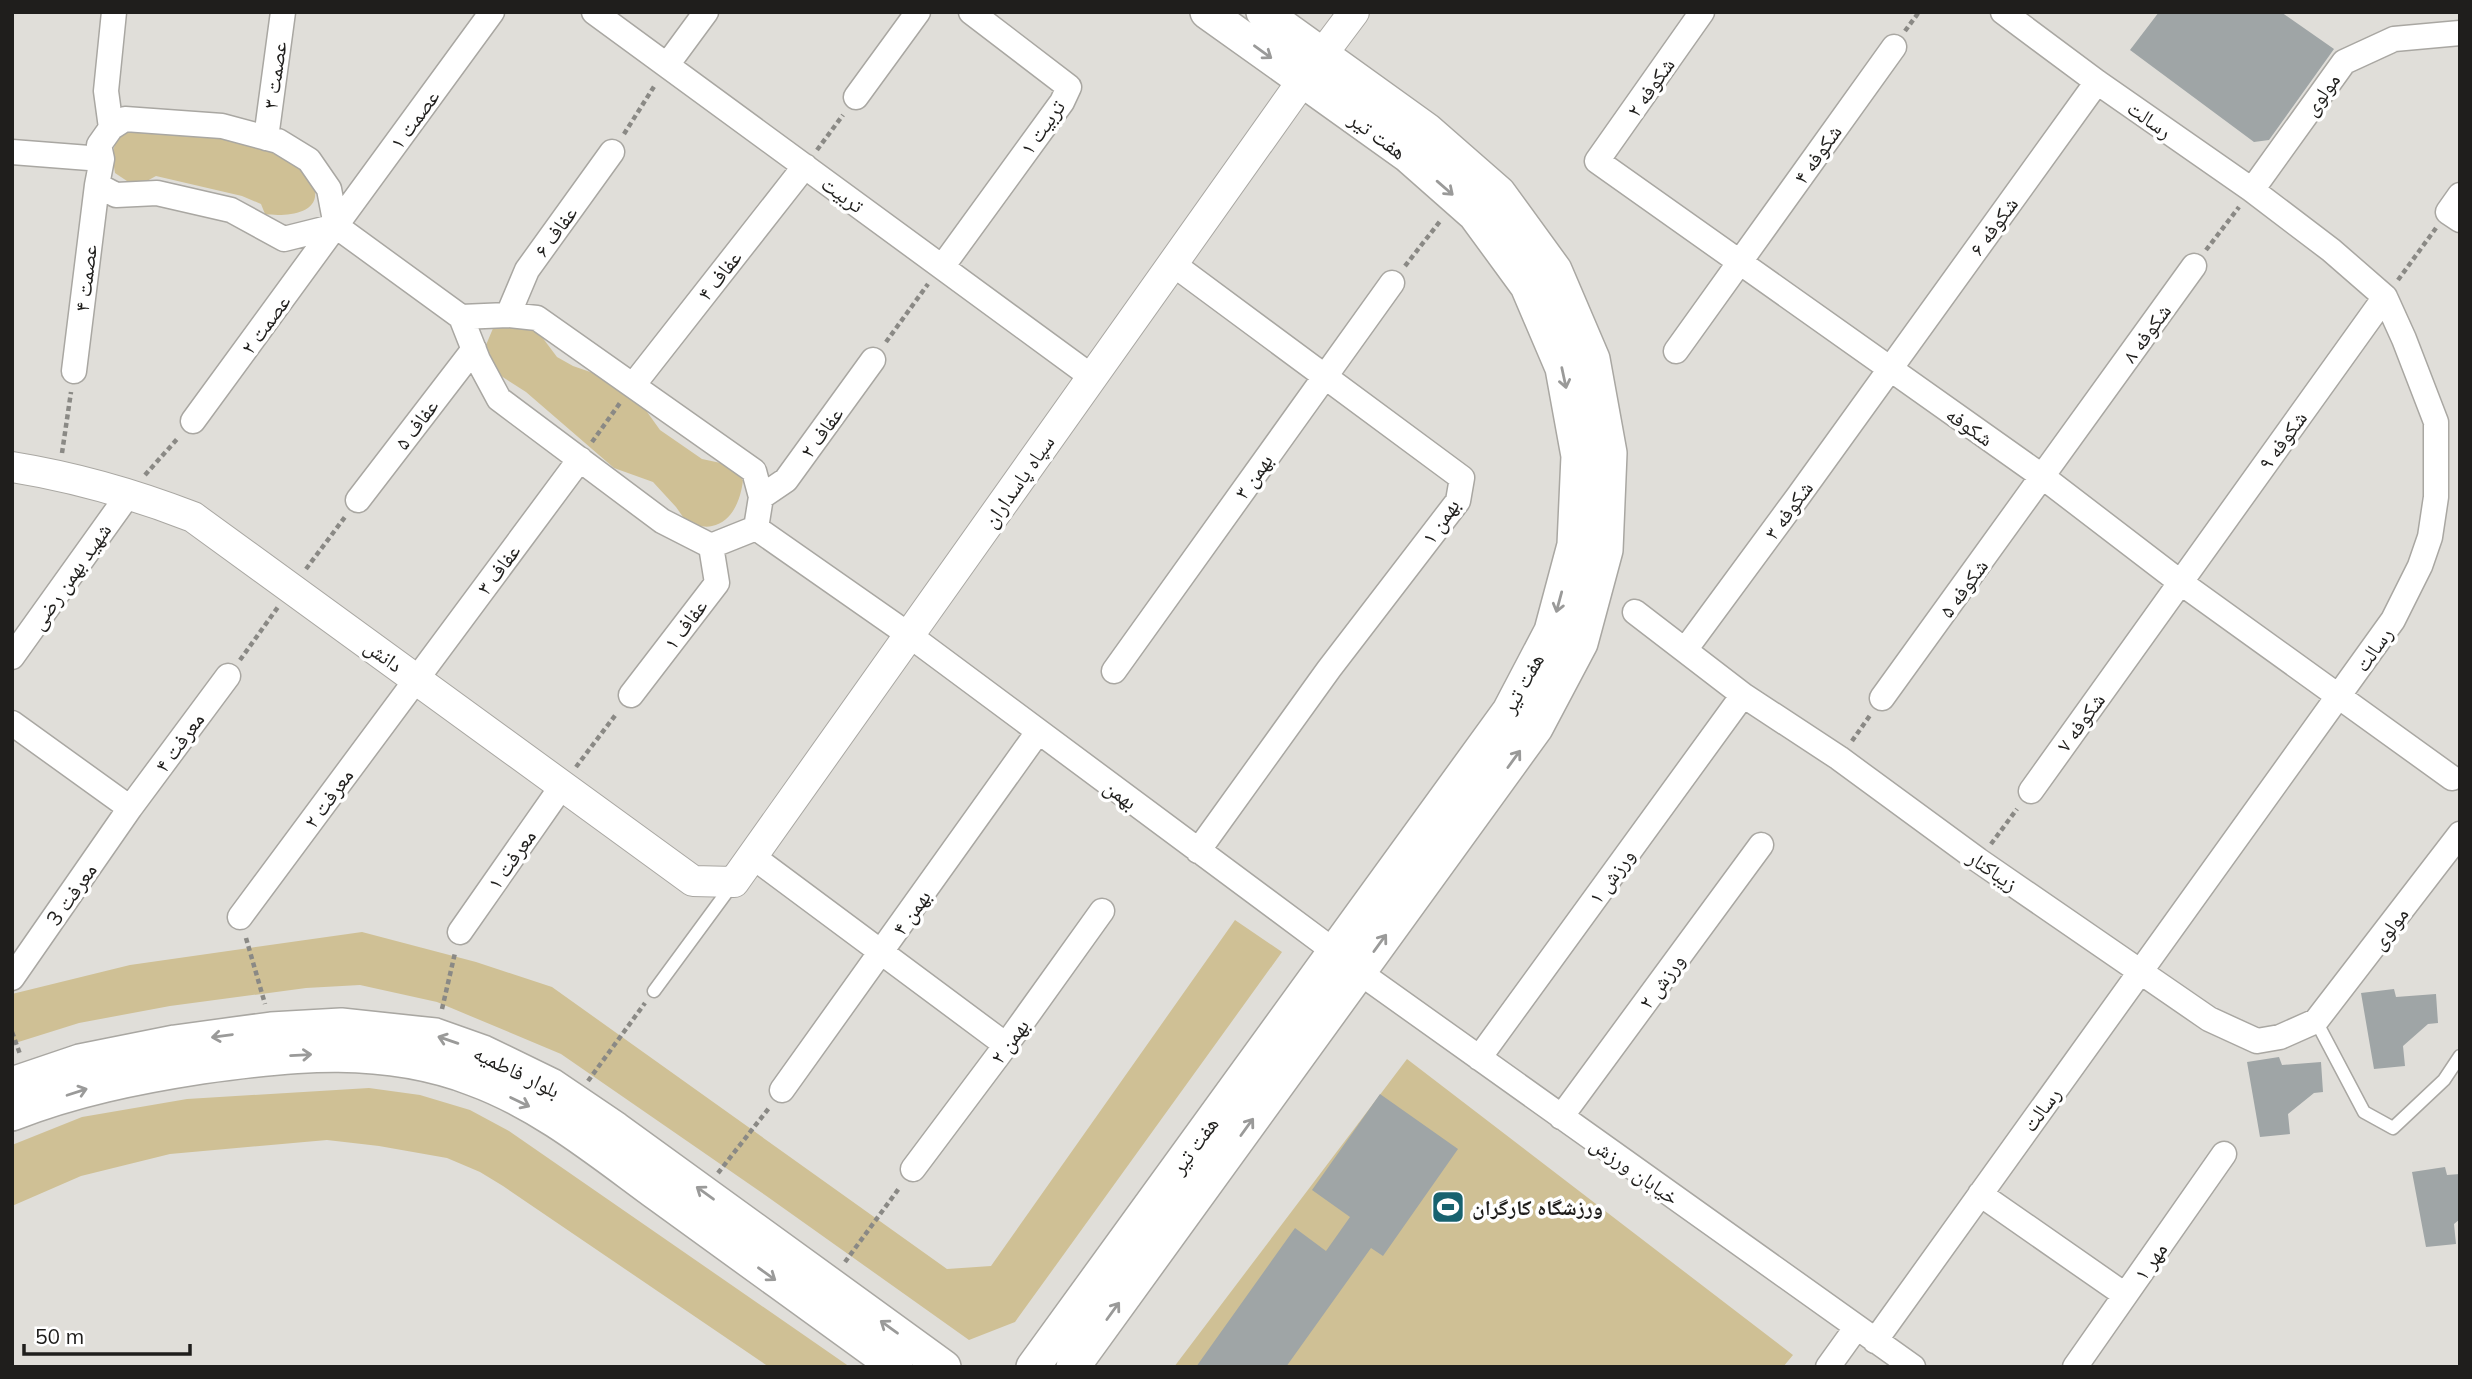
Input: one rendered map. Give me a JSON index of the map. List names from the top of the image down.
{
  "streets": {
    "main road": ["هفت تیر", "بلوار فاطمیه"],
    "street": [
      "عصمت ۳",
      "شکوفه ۲",
      "مولوی",
      "عصمت ۱",
      "رسالت",
      "تربیت ۱",
      "شکوفه ۴",
      "تربیت",
      "شکوفه ۶",
      "عفاف ۶",
      "عفاف ۴",
      "عصمت ۴",
      "عصمت ۲",
      "شکوفه ۸",
      "عفاف ۵",
      "شکوفه",
      "عفاف ۲",
      "شکوفه ۹",
      "بهمن ۳",
      "سپاه پاسداران",
      "شکوفه ۳",
      "بهمن ۱",
      "عفاف ۳",
      "شهید بهمن رضی",
      "شکوفه ۵",
      "عفاف ۱",
      "دانش",
      "شکوفه ۷",
      "معرفت ۴",
      "بهمن",
      "معرفت ۲",
      "معرفت ۱",
      "زیباکنار",
      "ورزش ۱",
      "معرفت 3",
      "بهمن ۴",
      "ورزش ۲",
      "بهمن ۲",
      "خیابان ورزش",
      "مهر ۱"
    ]
  },
  "crossings": [
    ["شکوفه ۲", "شکوفه"],
    ["مولوی", "رسالت"],
    ["مولوی", "زیباکنار"],
    ["عصمت ۱", "عصمت ۲"],
    ["رسالت", "شکوفه ۶"],
    ["رسالت", "شکوفه"],
    ["رسالت", "شکوفه ۹"],
    ["رسالت", "زیباکنار"],
    ["رسالت", "خیابان ورزش"],
    ["تربیت ۱", "تربیت"],
    ["هفت تیر", "سپاه پاسداران"],
    ["هفت تیر", "بهمن"],
    ["هفت تیر", "خیابان ورزش"],
    ["شکوفه ۴", "شکوفه"],
    ["تربیت", "عفاف ۴"],
    ["تربیت", "سپاه پاسداران"],
    ["شکوفه ۶", "شکوفه"],
    ["شکوفه ۶", "شکوفه ۳"],
    ["شکوفه ۸", "شکوفه"],
    ["شکوفه ۸", "شکوفه ۵"],
    ["شکوفه", "شکوفه ۹"],
    ["شکوفه", "شکوفه ۳"],
    ["شکوفه", "شکوفه ۵"],
    ["شکوفه", "شکوفه ۷"],
    ["شکوفه ۹", "شکوفه ۷"],
    ["بهمن ۳", "بهمن ۱"],
    ["سپاه پاسداران", "بهمن ۱"],
    ["سپاه پاسداران", "دانش"],
    ["سپاه پاسداران", "بهمن"],
    ["شکوفه ۳", "زیباکنار"],
    ["بهمن ۱", "بهمن"],
    ["عفاف ۳", "دانش"],
    ["عفاف ۳", "معرفت ۲"],
    ["شهید بهمن رضی", "دانش"],
    ["دانش", "معرفت ۲"],
    ["دانش", "معرفت ۱"],
    ["معرفت ۴", "معرفت 3"],
    ["بهمن", "بهمن ۴"],
    ["بهمن", "خیابان ورزش"],
    ["زیباکنار", "ورزش ۱"],
    ["ورزش ۱", "خیابان ورزش"],
    ["ورزش ۲", "خیابان ورزش"]
  ],
  "places": {
    "sports": ["ورزشگاه کارگران"]
  },
  "scale_bar": "50 m"
}
